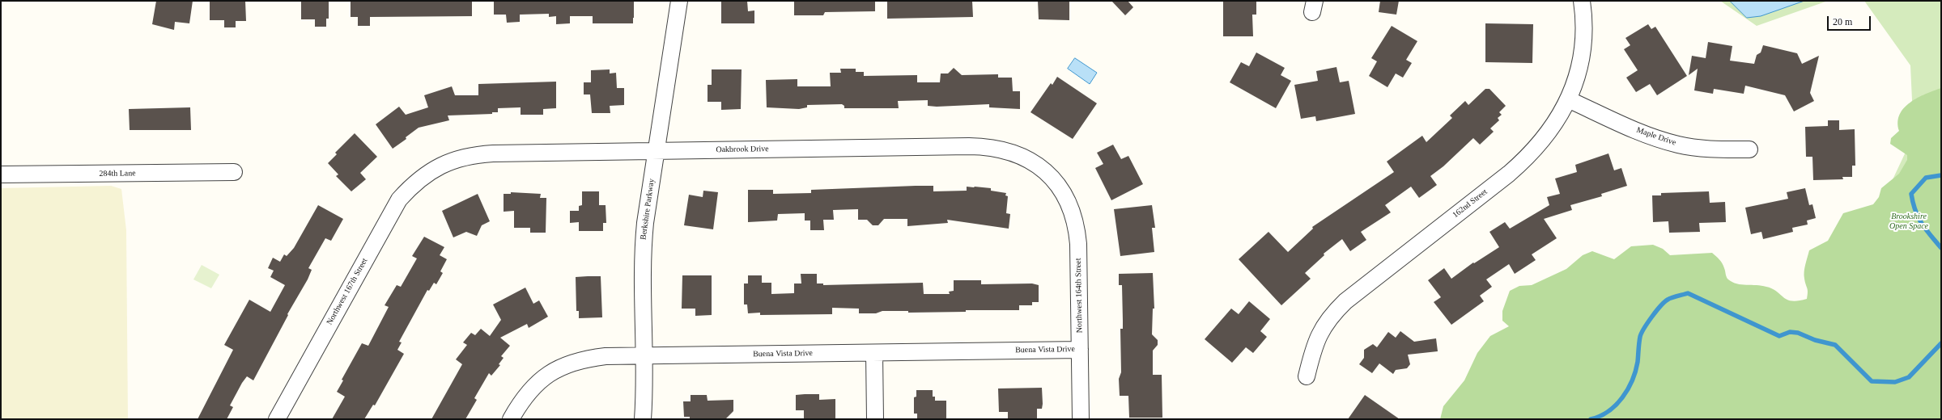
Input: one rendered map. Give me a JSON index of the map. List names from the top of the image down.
{
  "streets": {
    "street": [
      "Maple Drive",
      "Oakbrook Drive",
      "284th Lane",
      "162nd Street",
      "Berkshire Parkway",
      "Northwest 167th Street",
      "Northwest 164th Street",
      "Buena Vista Drive"
    ]
  },
  "crossings": [
    ["Maple Drive", "162nd Street"],
    ["Oakbrook Drive", "Berkshire Parkway"],
    ["Oakbrook Drive", "Northwest 167th Street"],
    ["Oakbrook Drive", "Northwest 164th Street"],
    ["Berkshire Parkway", "Buena Vista Drive"],
    ["Northwest 164th Street", "Buena Vista Drive"]
  ],
  "parks": ["Brookshire Open Space"],
  "scale_bar": "20 m"
}
